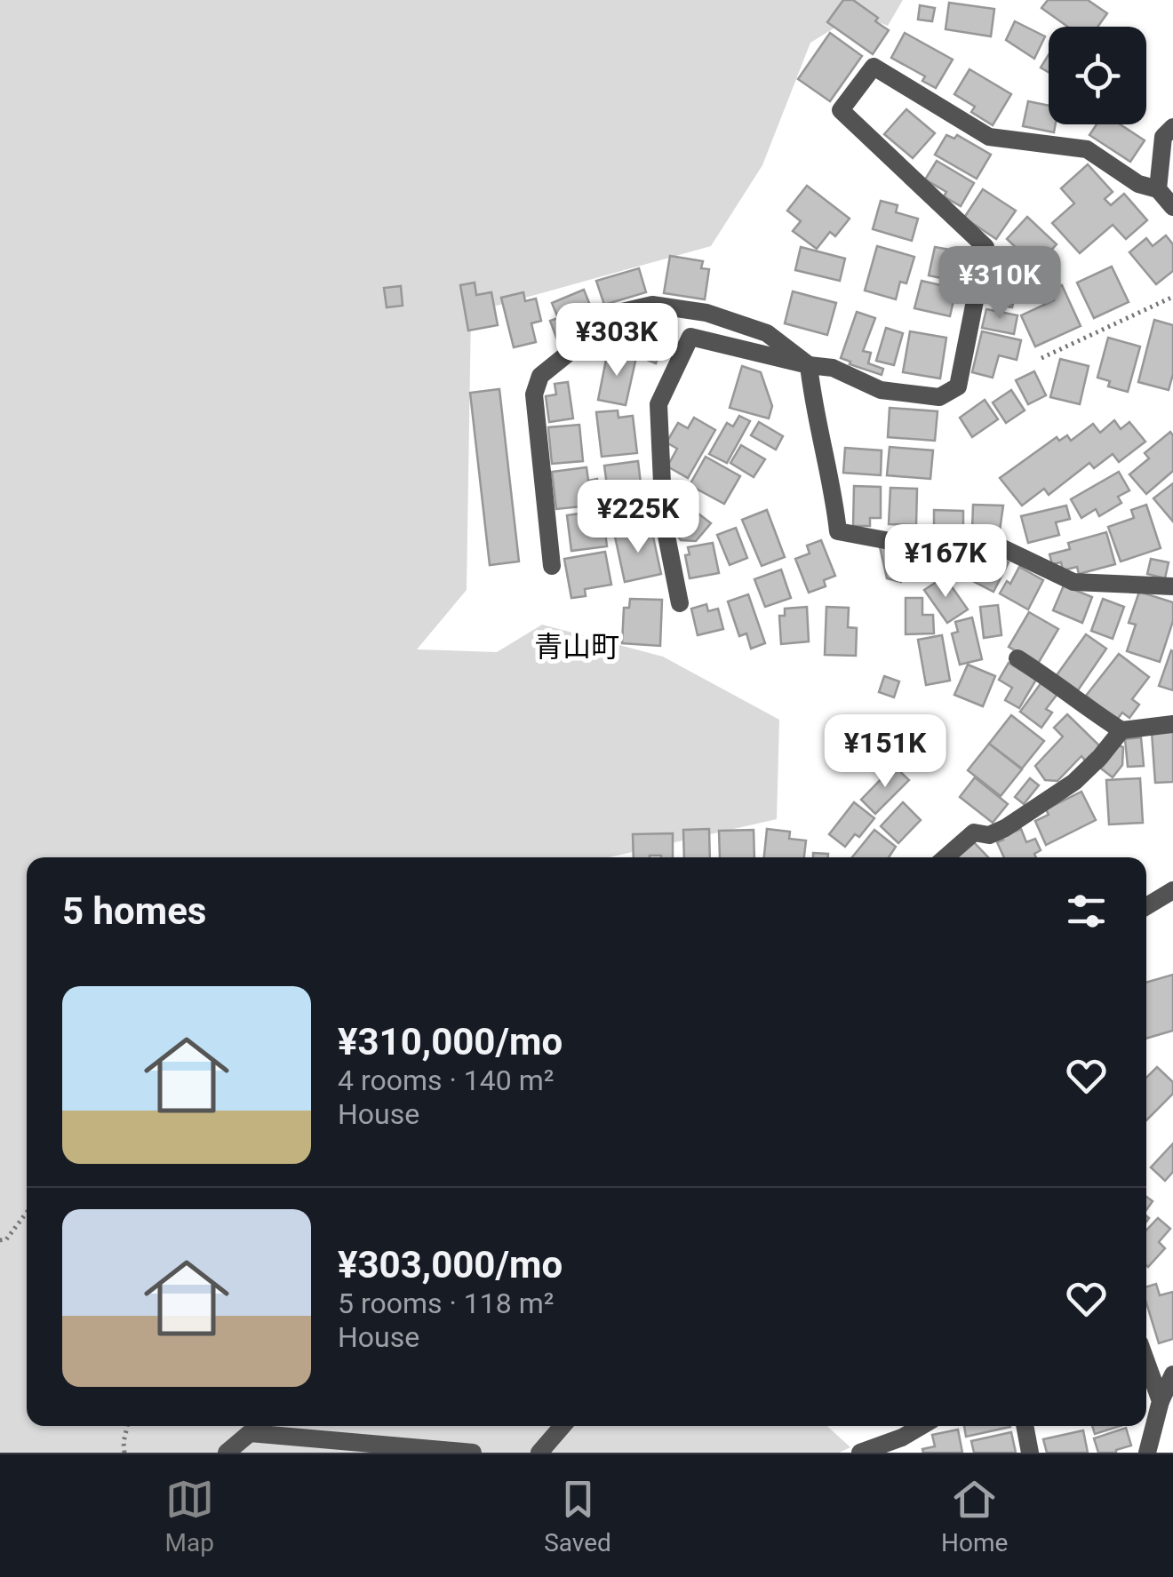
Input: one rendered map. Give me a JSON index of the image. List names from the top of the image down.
{
  "districts": ["青山町"],
  "page": {
    "price": [
      "¥310K",
      "¥303K",
      "¥225K",
      "¥167K",
      "¥151K"
    ],
    "heading": "5 homes",
    "list": [
      {
        "name": "¥310,000/mo",
        "note": "4 rooms · 140 m² · House"
      },
      {
        "name": "¥303,000/mo",
        "note": "5 rooms · 118 m² · House"
      }
    ],
    "tabs": ["Map", "Saved", "Home"]
  }
}
